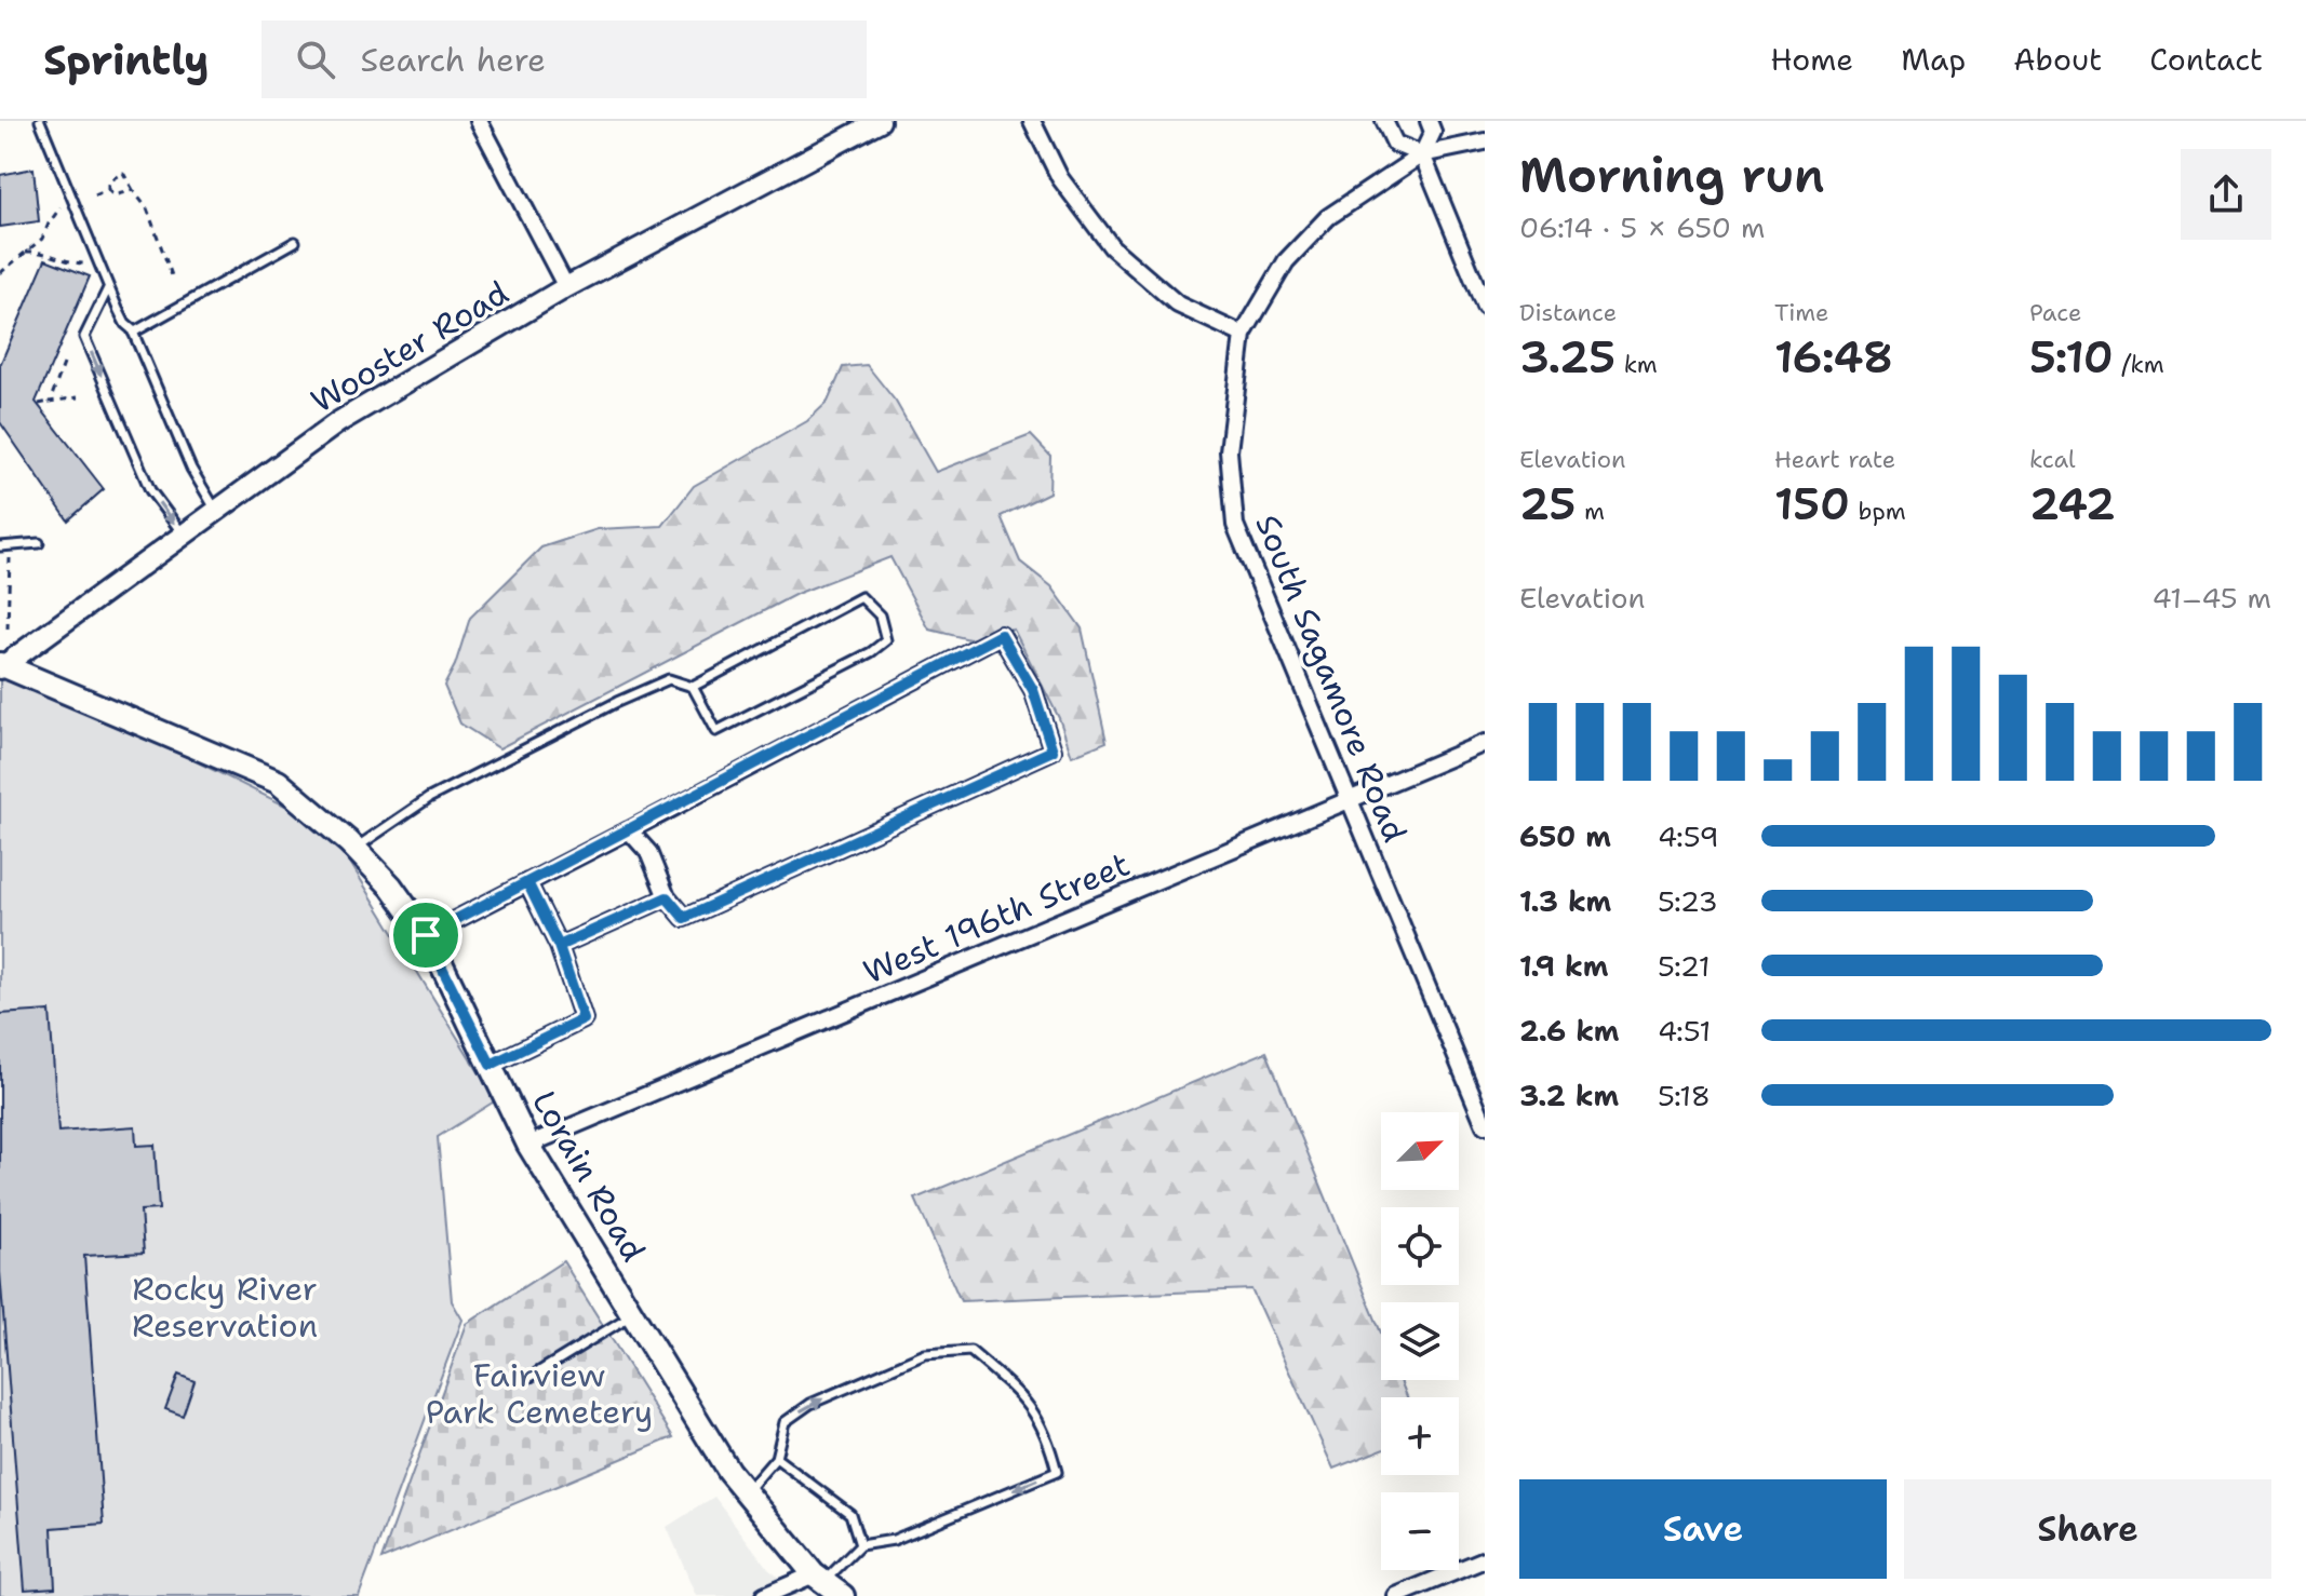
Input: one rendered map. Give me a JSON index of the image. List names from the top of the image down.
{
  "streets": {
    "main road": ["Wooster Road", "Lorain Road"],
    "street": ["South Sagamore Road", "West 196th Street"]
  },
  "crossings": [
    ["Wooster Road", "Lorain Road"],
    ["South Sagamore Road", "West 196th Street"],
    ["West 196th Street", "Lorain Road"]
  ],
  "parks": ["Rocky River Reservation", "Fairview Park Cemetery"],
  "north": "top right",
  "page": {
    "header": "Sprintly",
    "search": "Search here",
    "nav": [
      "Home",
      "Map",
      "About",
      "Contact"
    ],
    "heading": ["Morning run", "06:14 · 5 × 650 m"],
    "stats": [
      ["Distance", "3.25 km"],
      ["Time", "16:48"],
      ["Pace", "5:10 /km"],
      ["Elevation", "25 m"],
      ["Heart rate", "150 bpm"],
      ["kcal", "242"]
    ],
    "chart": ["Elevation", "41–45 m"],
    "list": [
      {
        "name": "650 m",
        "note": "4:59"
      },
      {
        "name": "1.3 km",
        "note": "5:23"
      },
      {
        "name": "1.9 km",
        "note": "5:21"
      },
      {
        "name": "2.6 km",
        "note": "4:51"
      },
      {
        "name": "3.2 km",
        "note": "5:18"
      }
    ],
    "map_buttons": ["+", "−"],
    "buttons": ["Save", "Share"]
  }
}
